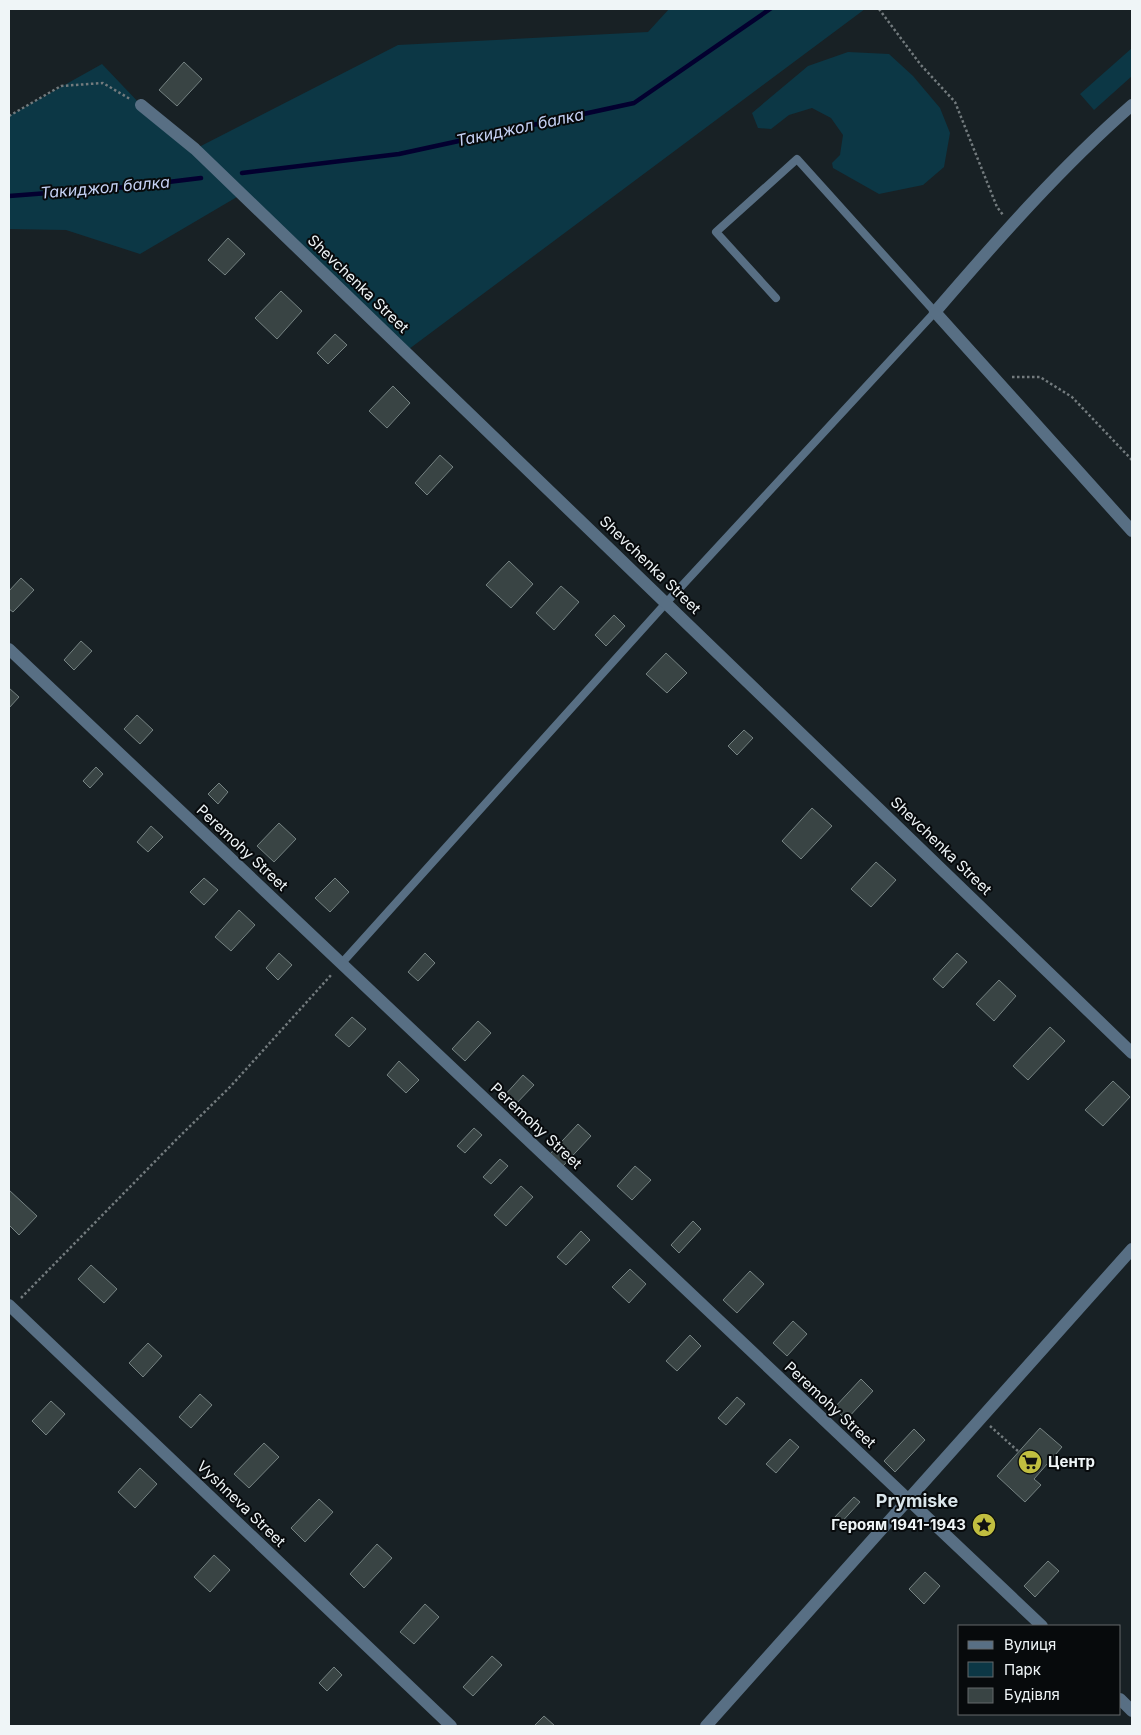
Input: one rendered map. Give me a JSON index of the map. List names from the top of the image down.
{
  "streets": {
    "street": ["Shevchenka Street", "Peremohy Street", "Vyshneva Street"]
  },
  "districts": ["Prymiske"],
  "water": ["Такиджол балка"],
  "places": {
    "supermarket": ["Центр"],
    "place": ["Героям 1941-1943"]
  },
  "legend": ["Вулиця", "Парк", "Будівля"]
}
